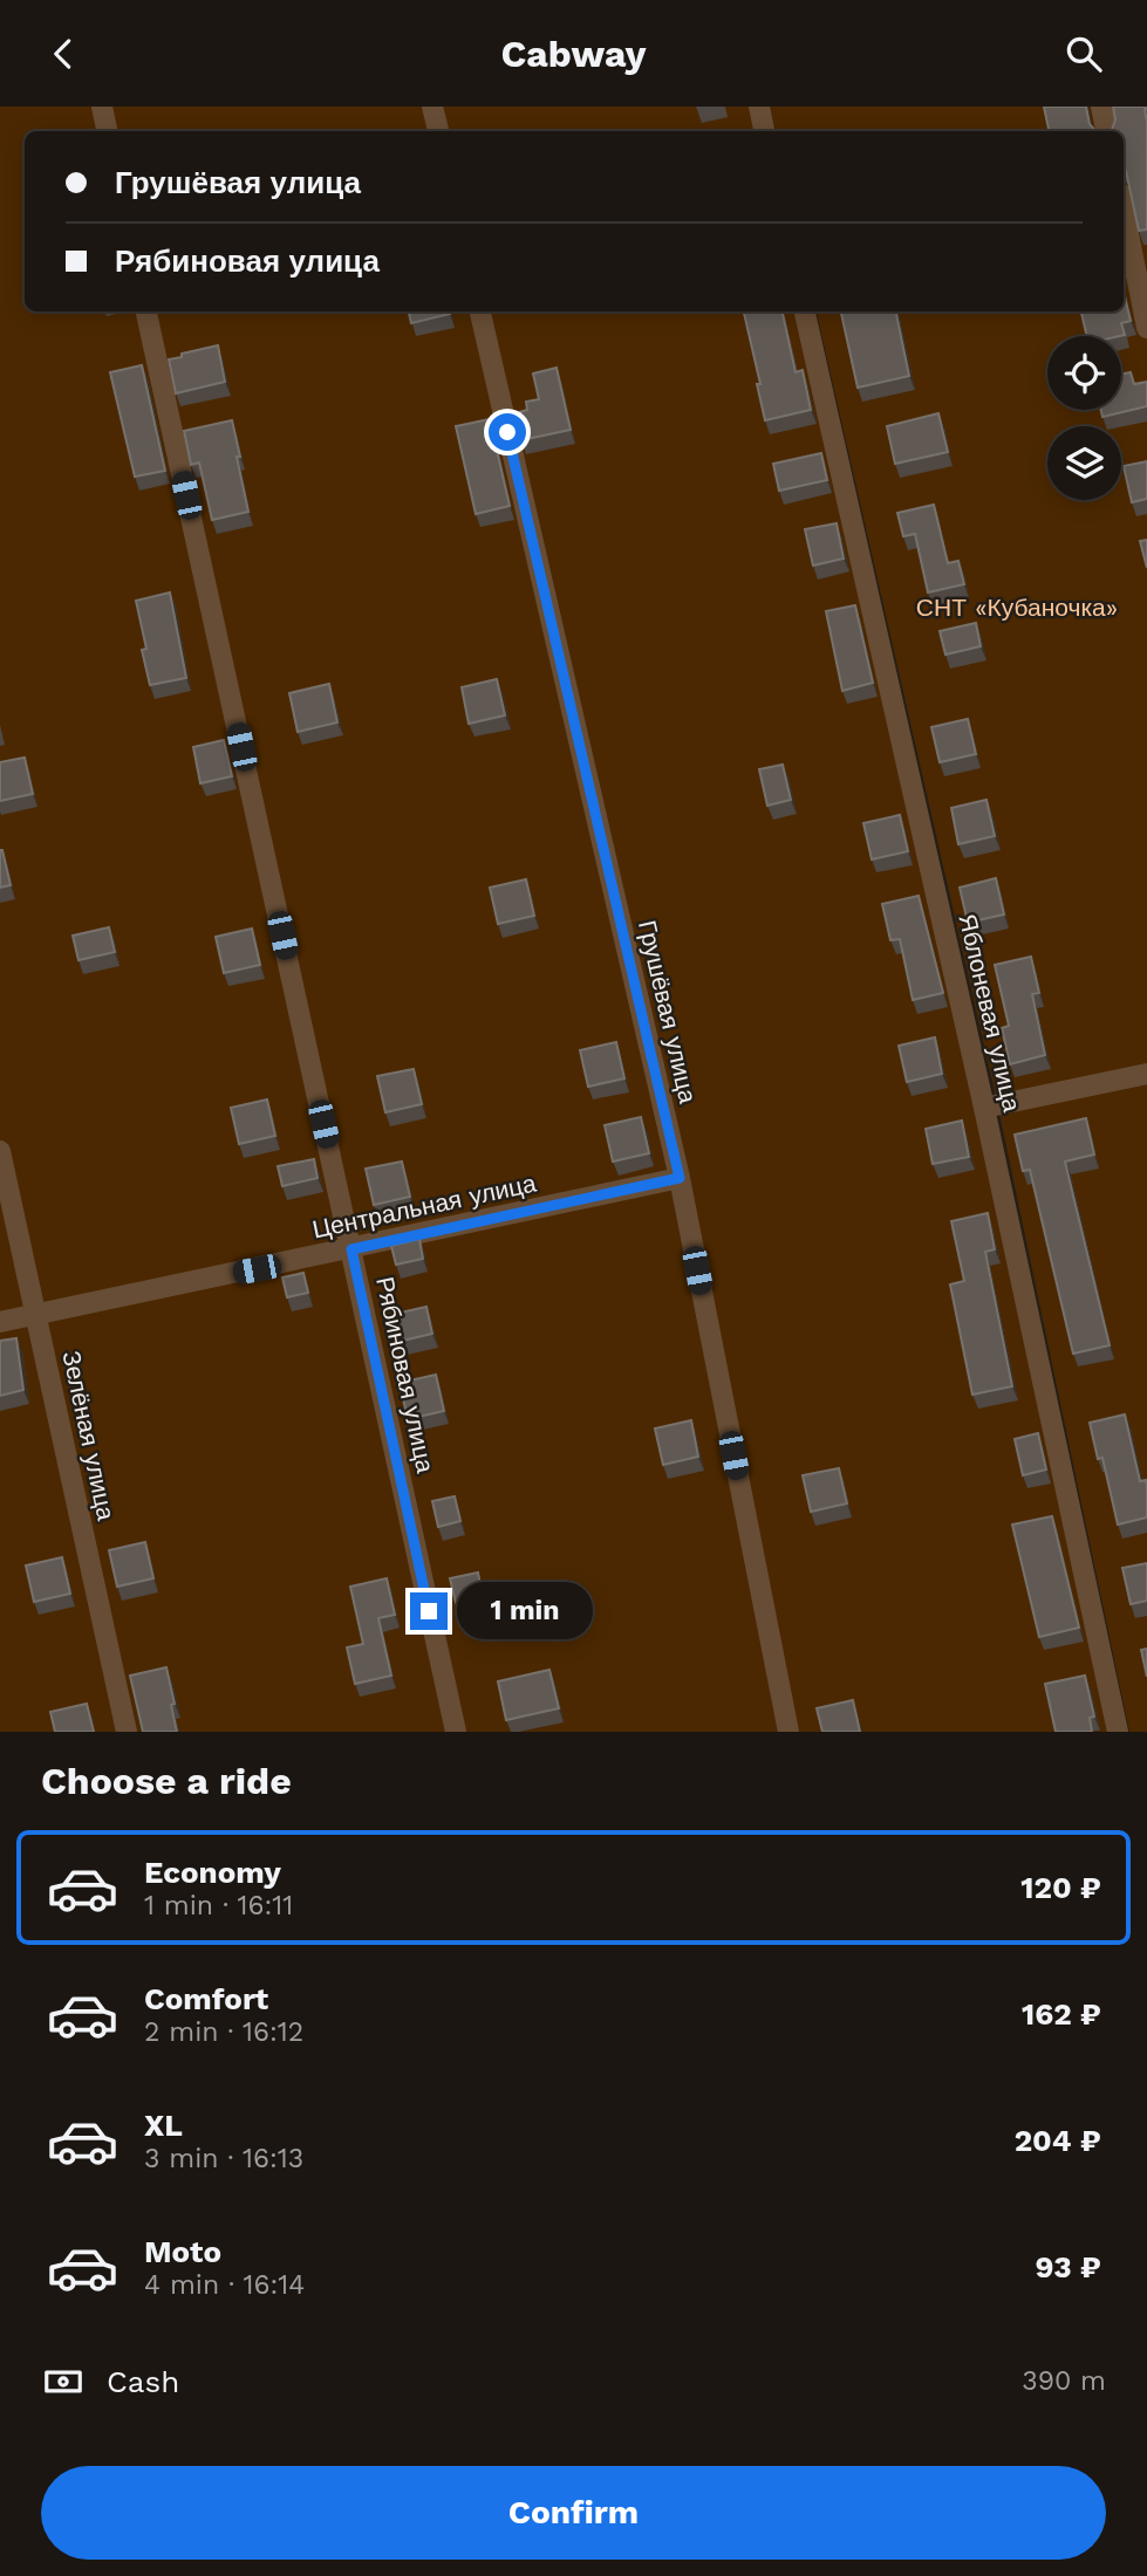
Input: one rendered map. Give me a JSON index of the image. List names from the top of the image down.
{
  "streets": {
    "street": [
      "Грушёвая улица",
      "Яблоневая улица",
      "Центральная улица",
      "Рябиновая улица",
      "Зелёная улица"
    ]
  },
  "crossings": [
    ["Грушёвая улица", "Центральная улица"],
    ["Центральная улица", "Рябиновая улица"],
    ["Центральная улица", "Зелёная улица"]
  ],
  "parks": ["СНТ «Кубаночка»"],
  "page": {
    "header": "Cabway",
    "banner": ["Грушёвая улица", "Рябиновая улица"],
    "bubble": "1 min",
    "heading": "Choose a ride",
    "list": [
      {
        "name": "Economy",
        "note": "1 min · 16:11",
        "value": "120 ₽"
      },
      {
        "name": "Comfort",
        "note": "2 min · 16:12",
        "value": "162 ₽"
      },
      {
        "name": "XL",
        "note": "3 min · 16:13",
        "value": "204 ₽"
      },
      {
        "name": "Moto",
        "note": "4 min · 16:14",
        "value": "93 ₽"
      }
    ],
    "pay": ["Cash", "390 m"],
    "buttons": "Confirm"
  }
}
